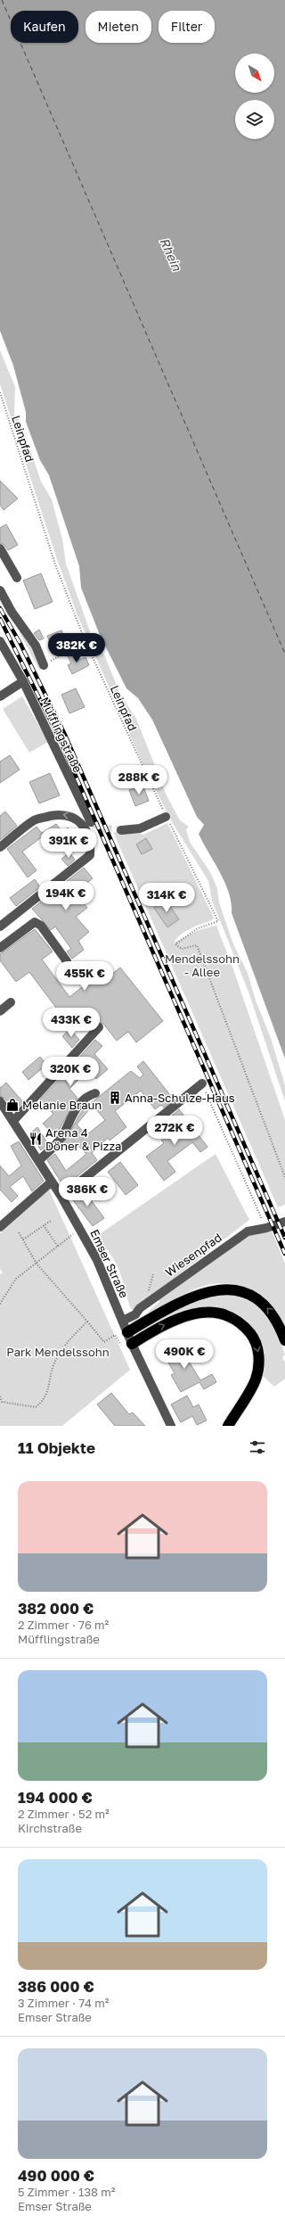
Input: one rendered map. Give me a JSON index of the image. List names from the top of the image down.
{
  "streets": {
    "street": ["Müfflingstraße", "Wiesenpfad", "Emser Straße"],
    "path": ["Leinpfad"]
  },
  "crossings": [
    ["Wiesenpfad", "Emser Straße"]
  ],
  "water": ["Rhein"],
  "parks": ["Mendelssohn - Allee", "Park Mendelssohn"],
  "places": {
    "building": ["Anna-Schulze-Haus"],
    "shop": ["Melanie Braun"],
    "restaurant": ["Arena 4 Döner & Pizza"]
  },
  "north": "bottom right",
  "page": {
    "chip": ["Kaufen", "Mieten", "Filter"],
    "price": [
      "382K €",
      "288K €",
      "391K €",
      "194K €",
      "314K €",
      "455K €",
      "433K €",
      "320K €",
      "272K €",
      "386K €",
      "490K €"
    ],
    "heading": "11 Objekte",
    "list": [
      {
        "name": "382 000 €",
        "note": "2 Zimmer · 76 m² · Müfflingstraße"
      },
      {
        "name": "194 000 €",
        "note": "2 Zimmer · 52 m² · Kirchstraße"
      },
      {
        "name": "386 000 €",
        "note": "3 Zimmer · 74 m² · Emser Straße"
      },
      {
        "name": "490 000 €",
        "note": "5 Zimmer · 138 m² · Emser Straße"
      }
    ]
  }
}
